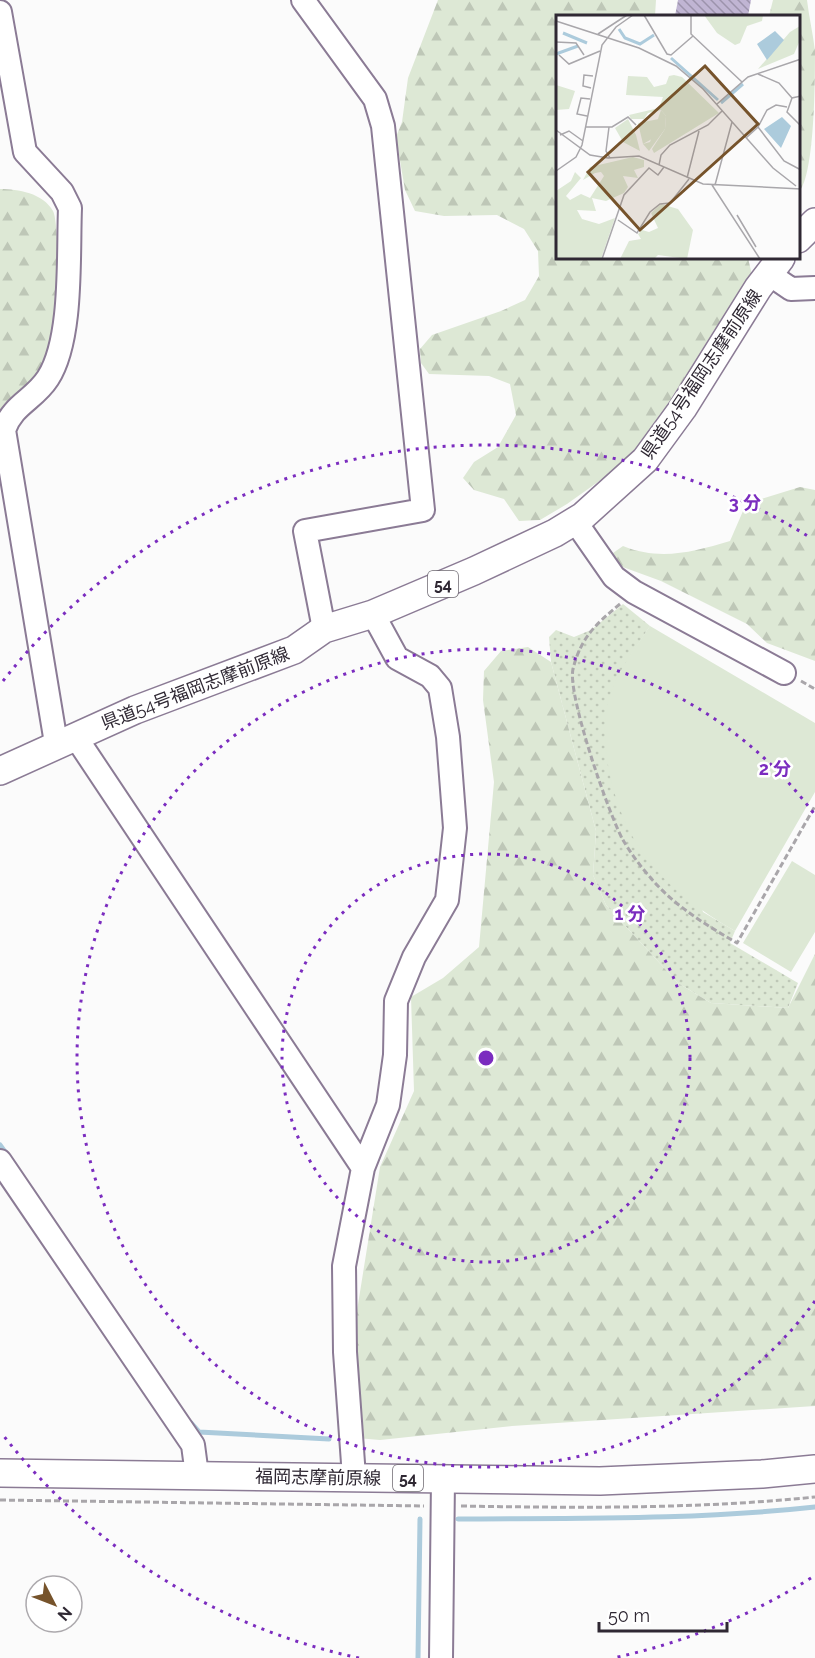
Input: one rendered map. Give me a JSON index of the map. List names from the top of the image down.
{
  "streets": {
    "main road": ["県道54号福岡志摩前原線", "54", "福岡志摩前原線"]
  },
  "scale_bar": "50 m",
  "north": "bottom right",
  "rings": ["3 分", "2 分", "1 分"]
}
